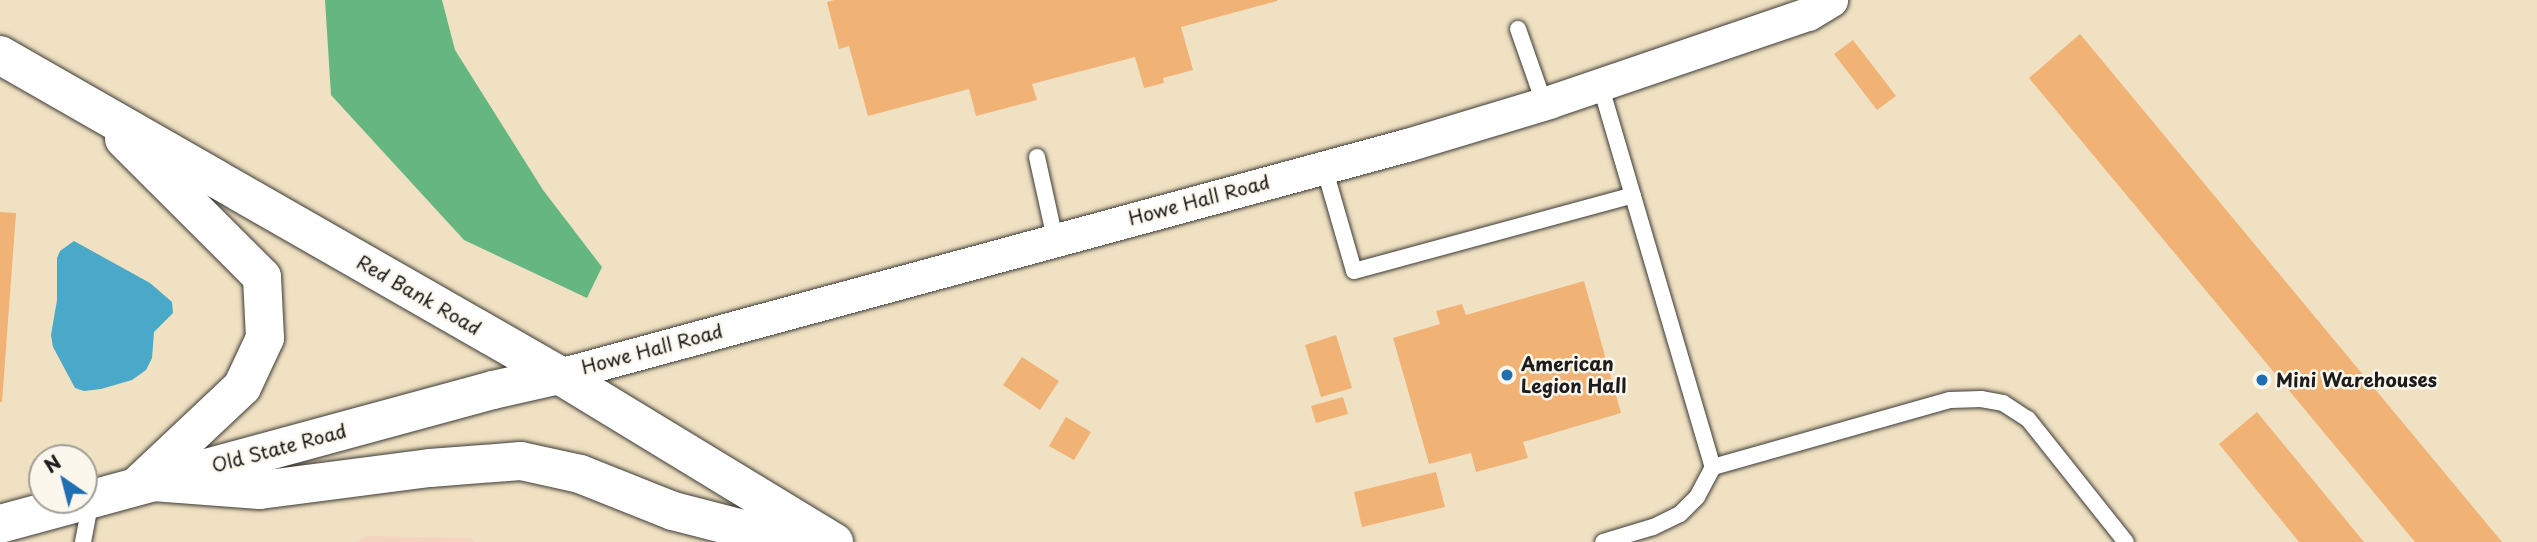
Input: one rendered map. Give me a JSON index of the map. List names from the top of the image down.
{
  "streets": {
    "main road": ["Red Bank Road", "Old State Road"],
    "street": ["Howe Hall Road"]
  },
  "crossings": [
    ["Howe Hall Road", "Red Bank Road"],
    ["Howe Hall Road", "Old State Road"],
    ["Red Bank Road", "Old State Road"]
  ],
  "places": ["American Legion Hall", "Mini Warehouses"],
  "north": "top left"
}
